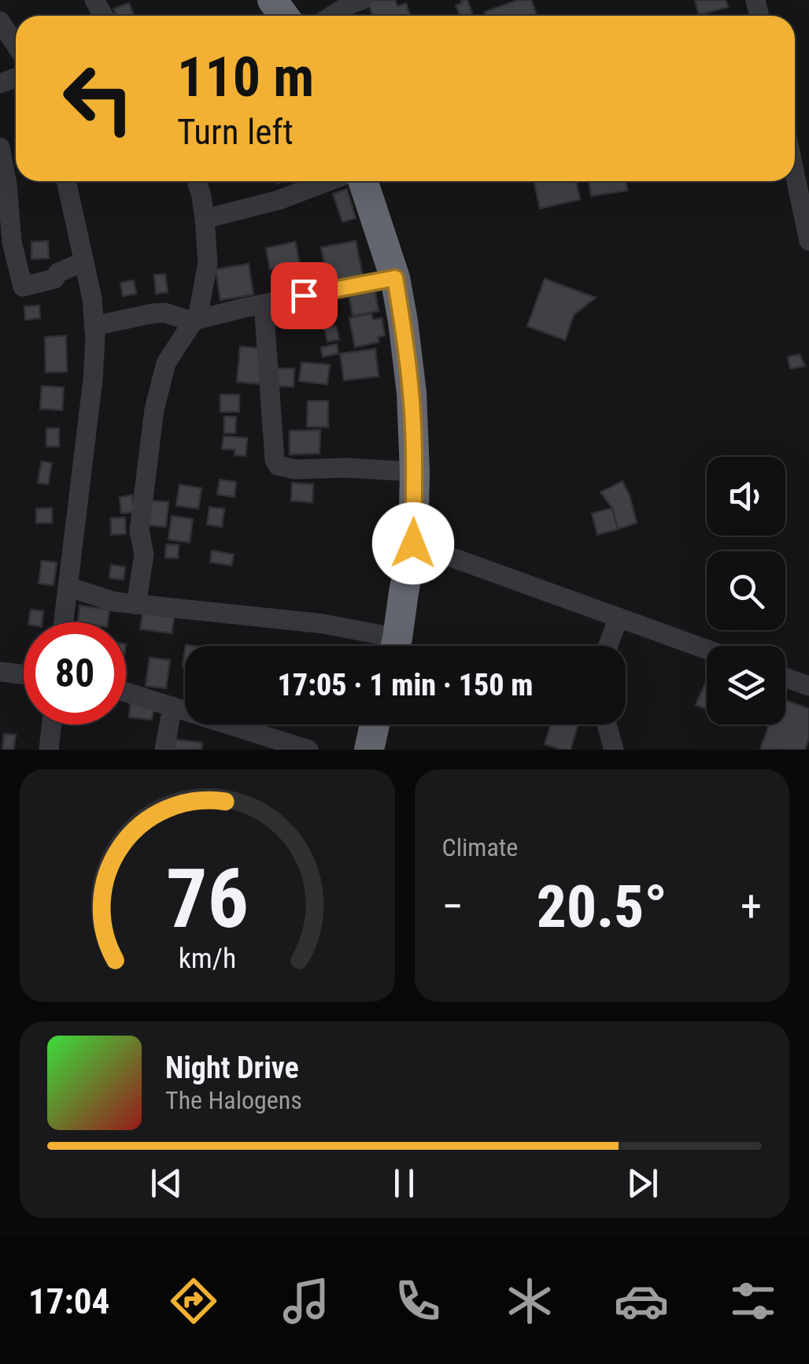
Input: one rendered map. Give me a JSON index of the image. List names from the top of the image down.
{
  "page": {
    "turn": ["110 m", "Turn left"],
    "limit": "80",
    "trip": "17:05 · 1 min · 150 m",
    "tile": "Climate",
    "heat": ["−", "20.5°", "+"],
    "song": ["Night Drive", "The Halogens"],
    "tabs": "17:04",
    "gauge": ["76", "km/h"]
  }
}
